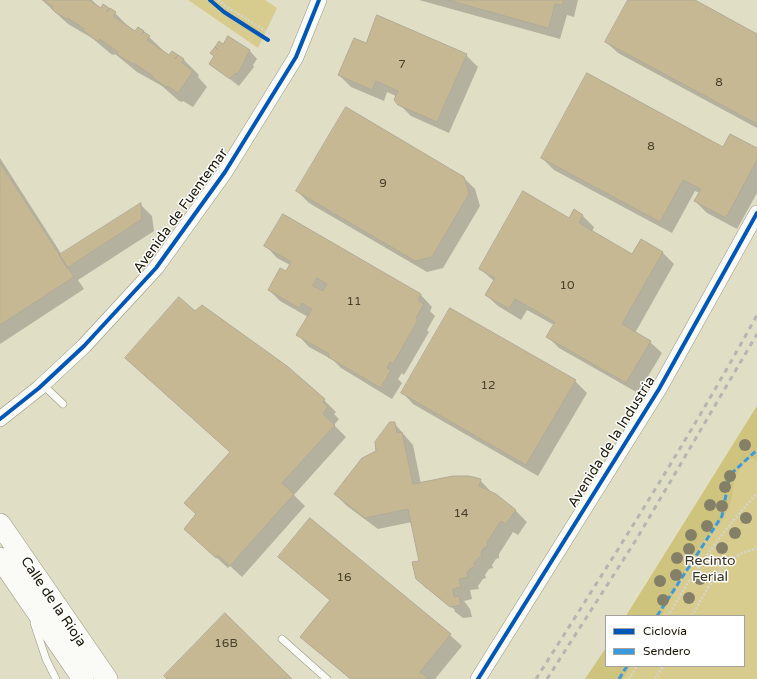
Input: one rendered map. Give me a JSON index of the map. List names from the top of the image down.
{
  "streets": {
    "main road": ["Calle de la Rioja"],
    "street": ["Avenida de Fuentemar", "Avenida de la Industria"]
  },
  "parks": ["Recinto Ferial"],
  "house_numbers": [
    "7",
    "8",
    "8",
    "9",
    "10",
    "11",
    "12",
    "14",
    "16",
    "16B"
  ],
  "legend": ["Ciclovía", "Sendero"]
}
